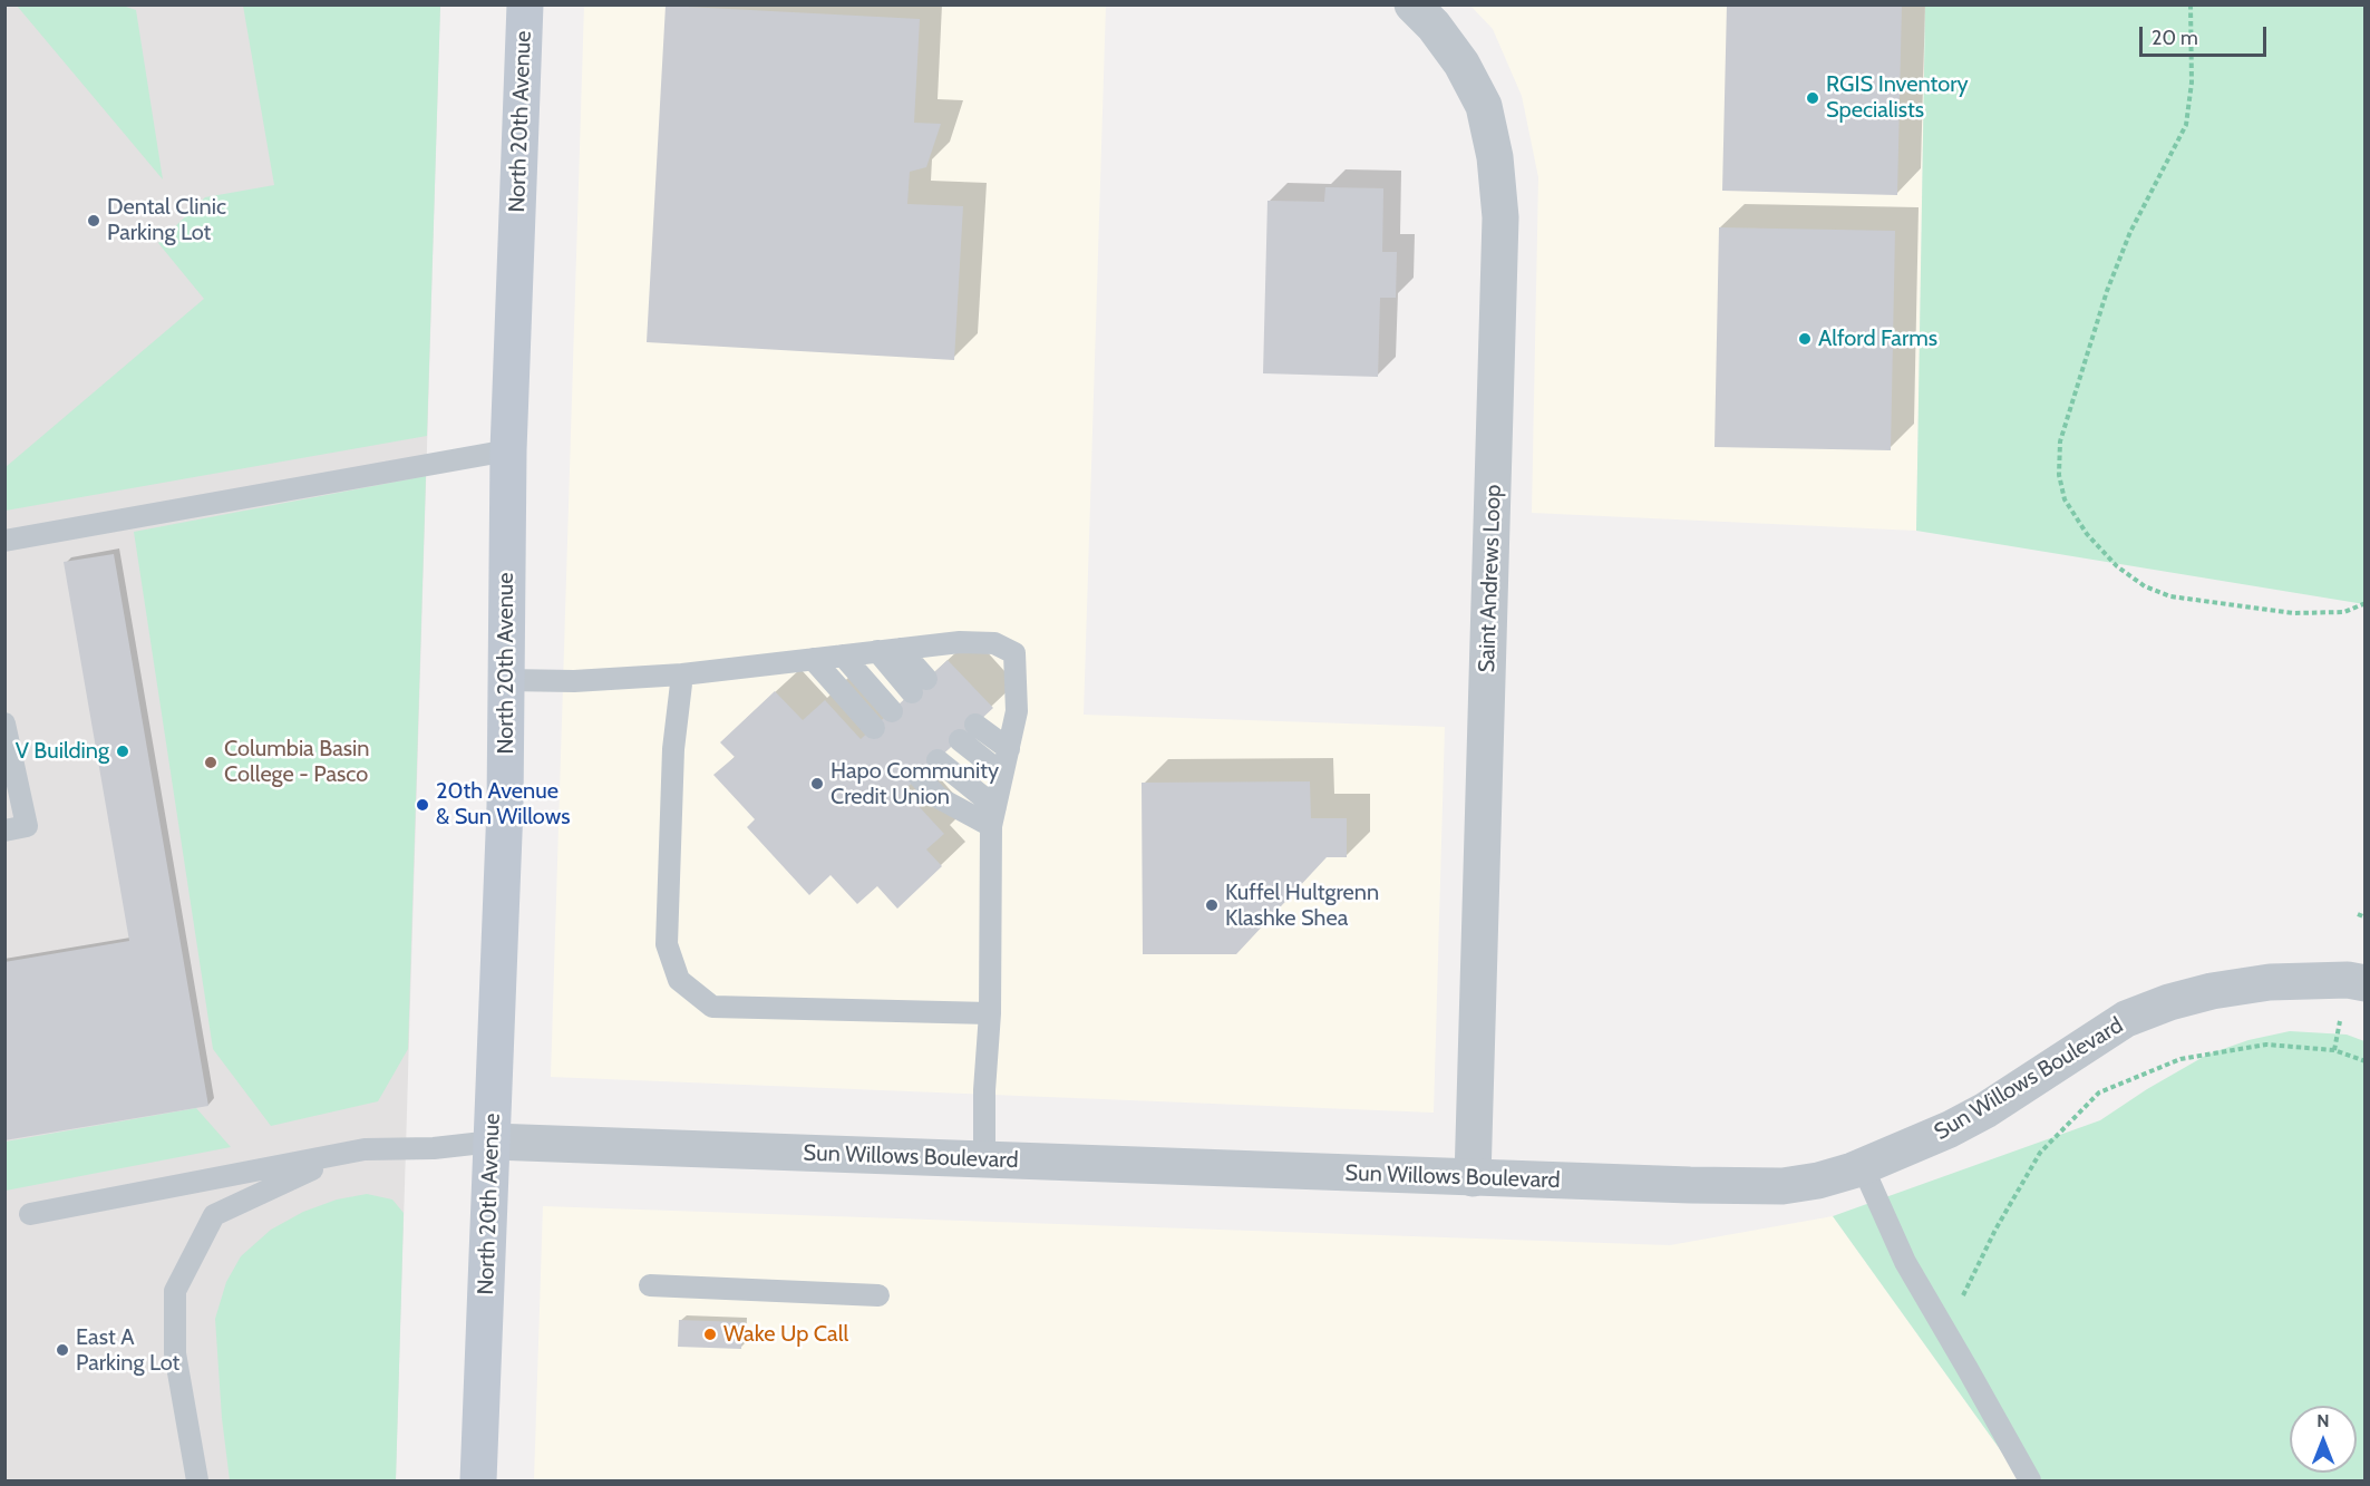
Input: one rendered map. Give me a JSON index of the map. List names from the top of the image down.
{
  "streets": {
    "main road": ["North 20th Avenue"],
    "street": ["Saint Andrews Loop", "Sun Willows Boulevard"]
  },
  "crossings": [
    ["North 20th Avenue", "Sun Willows Boulevard"],
    ["Saint Andrews Loop", "Sun Willows Boulevard"]
  ],
  "places": [
    "RGIS Inventory Specialists",
    "Dental Clinic Parking Lot",
    "Alford Farms",
    "V Building",
    "Columbia Basin College - Pasco",
    "Hapo Community Credit Union",
    "20th Avenue & Sun Willows",
    "Kuffel Hultgrenn Klashke Shea",
    "Wake Up Call",
    "East A Parking Lot"
  ],
  "scale_bar": "20 m",
  "north": "top"
}
